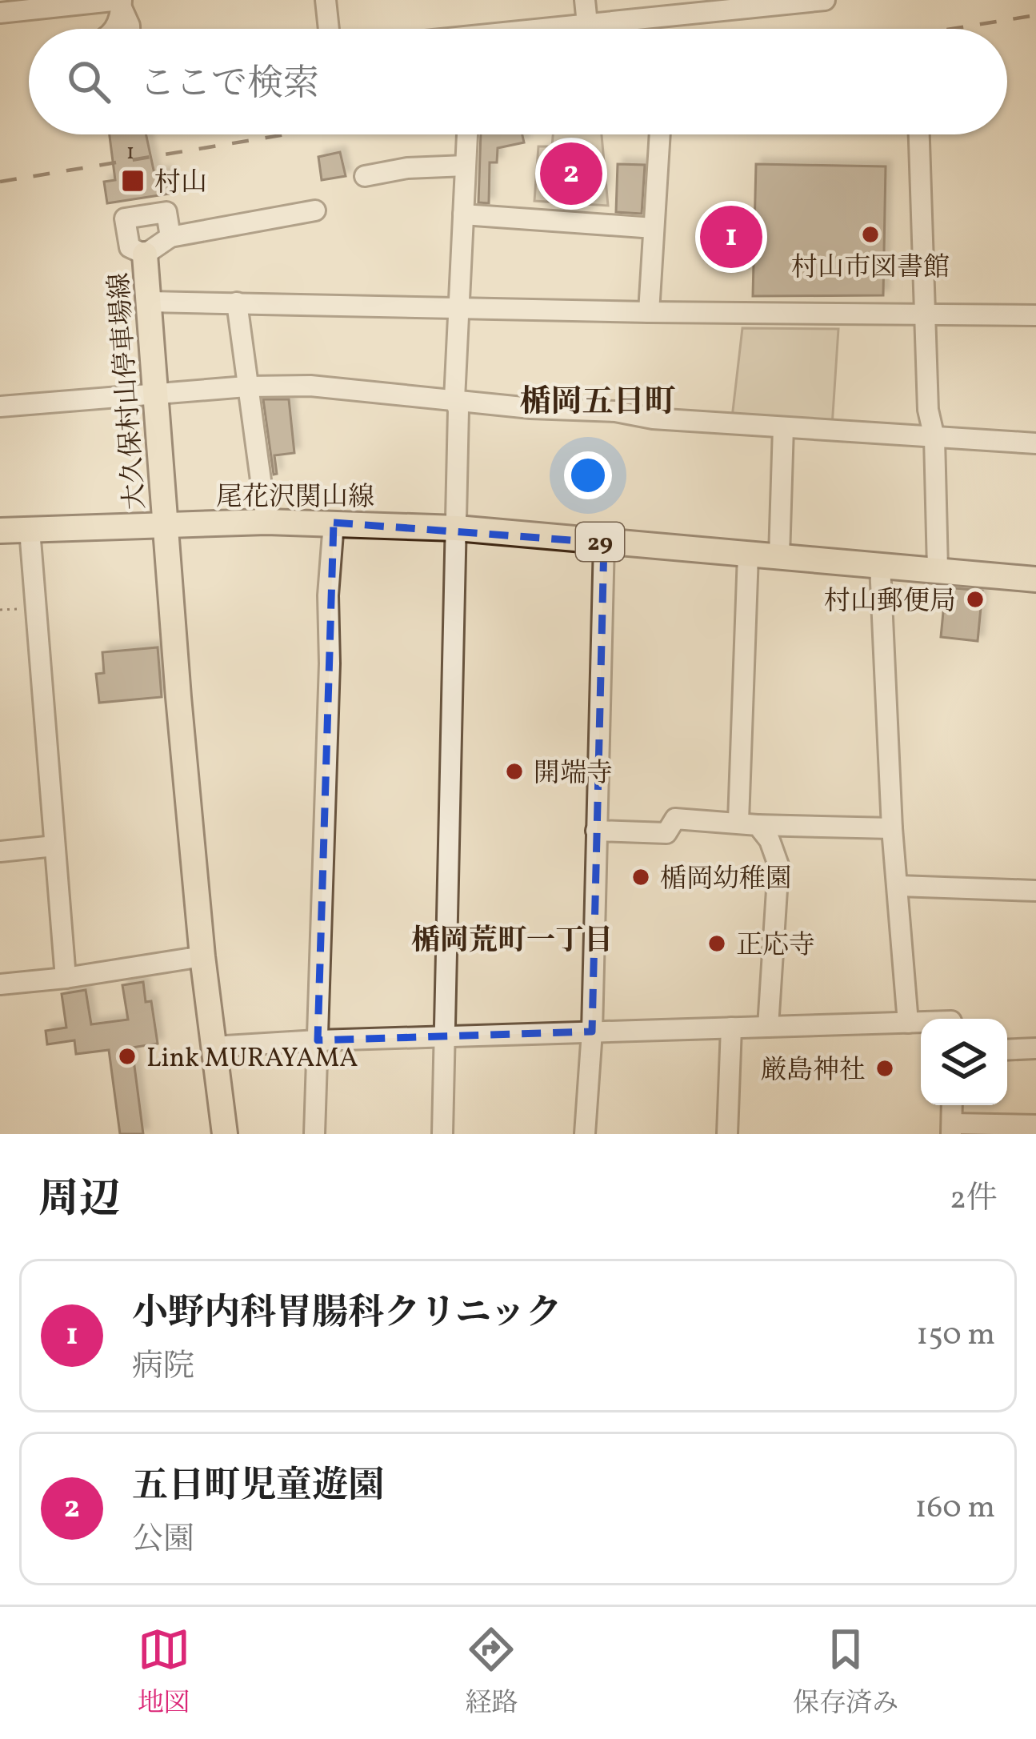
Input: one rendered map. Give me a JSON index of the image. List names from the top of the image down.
{
  "streets": {
    "main road": ["大久保村山停車場線", "尾花沢関山線", "29"]
  },
  "crossings": [
    ["大久保村山停車場線", "尾花沢関山線"]
  ],
  "districts": ["楯岡五日町", "楯岡荒町一丁目"],
  "places": {
    "transit": ["村山"],
    "other": [
      "村山市図書館",
      "村山郵便局",
      "開端寺",
      "楯岡幼稚園",
      "正応寺",
      "Link MURAYAMA",
      "厳島神社"
    ]
  },
  "house_numbers": ["1"],
  "page": {
    "search": "ここで検索",
    "pins": ["2", "1"],
    "heading": ["周辺", "2件"],
    "list": [
      {
        "mark": "1",
        "name": "小野内科胃腸科クリニック",
        "note": "病院",
        "value": "150 m"
      },
      {
        "mark": "2",
        "name": "五日町児童遊園",
        "note": "公園",
        "value": "160 m"
      }
    ],
    "nav": ["地図", "経路", "保存済み"]
  }
}
